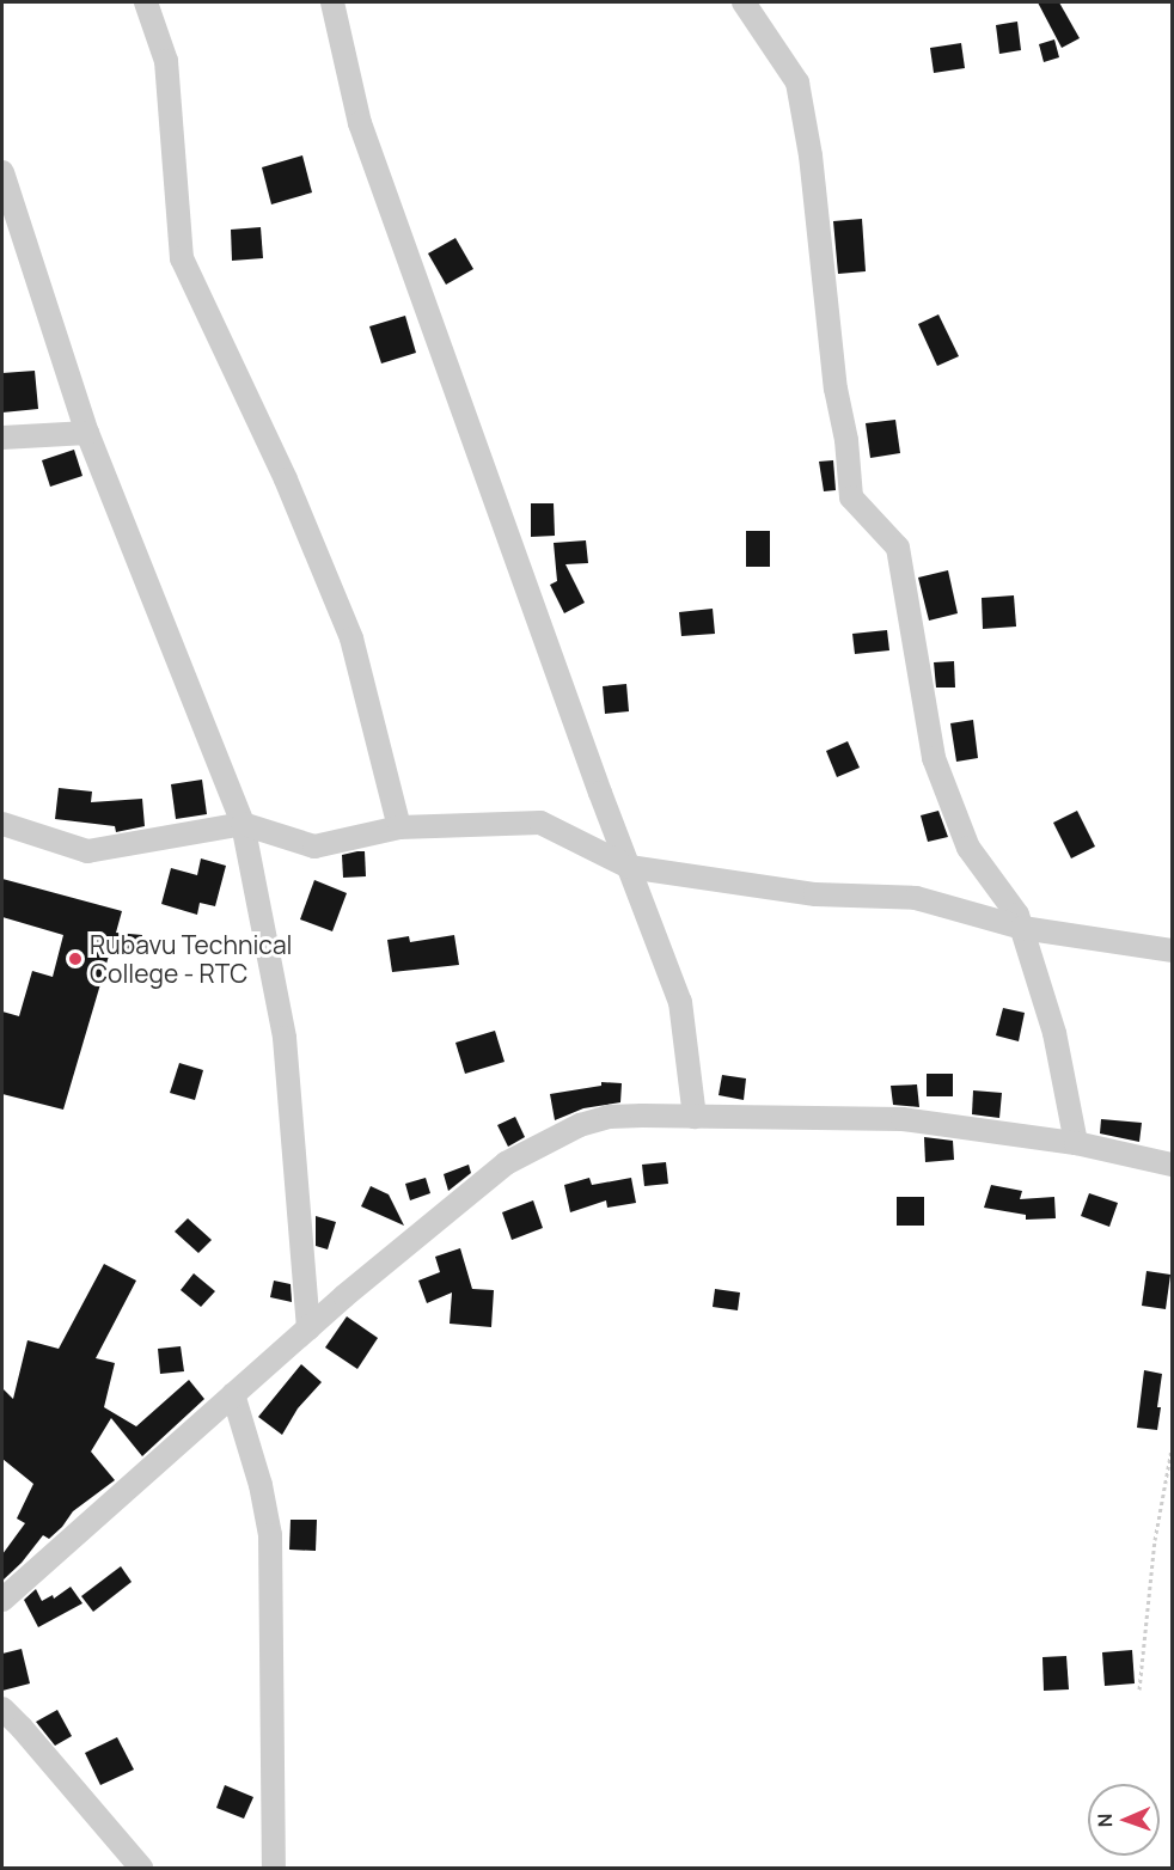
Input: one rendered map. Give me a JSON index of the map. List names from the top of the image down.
{
  "places": ["Rubavu Technical College - RTC"],
  "north": "left"
}
